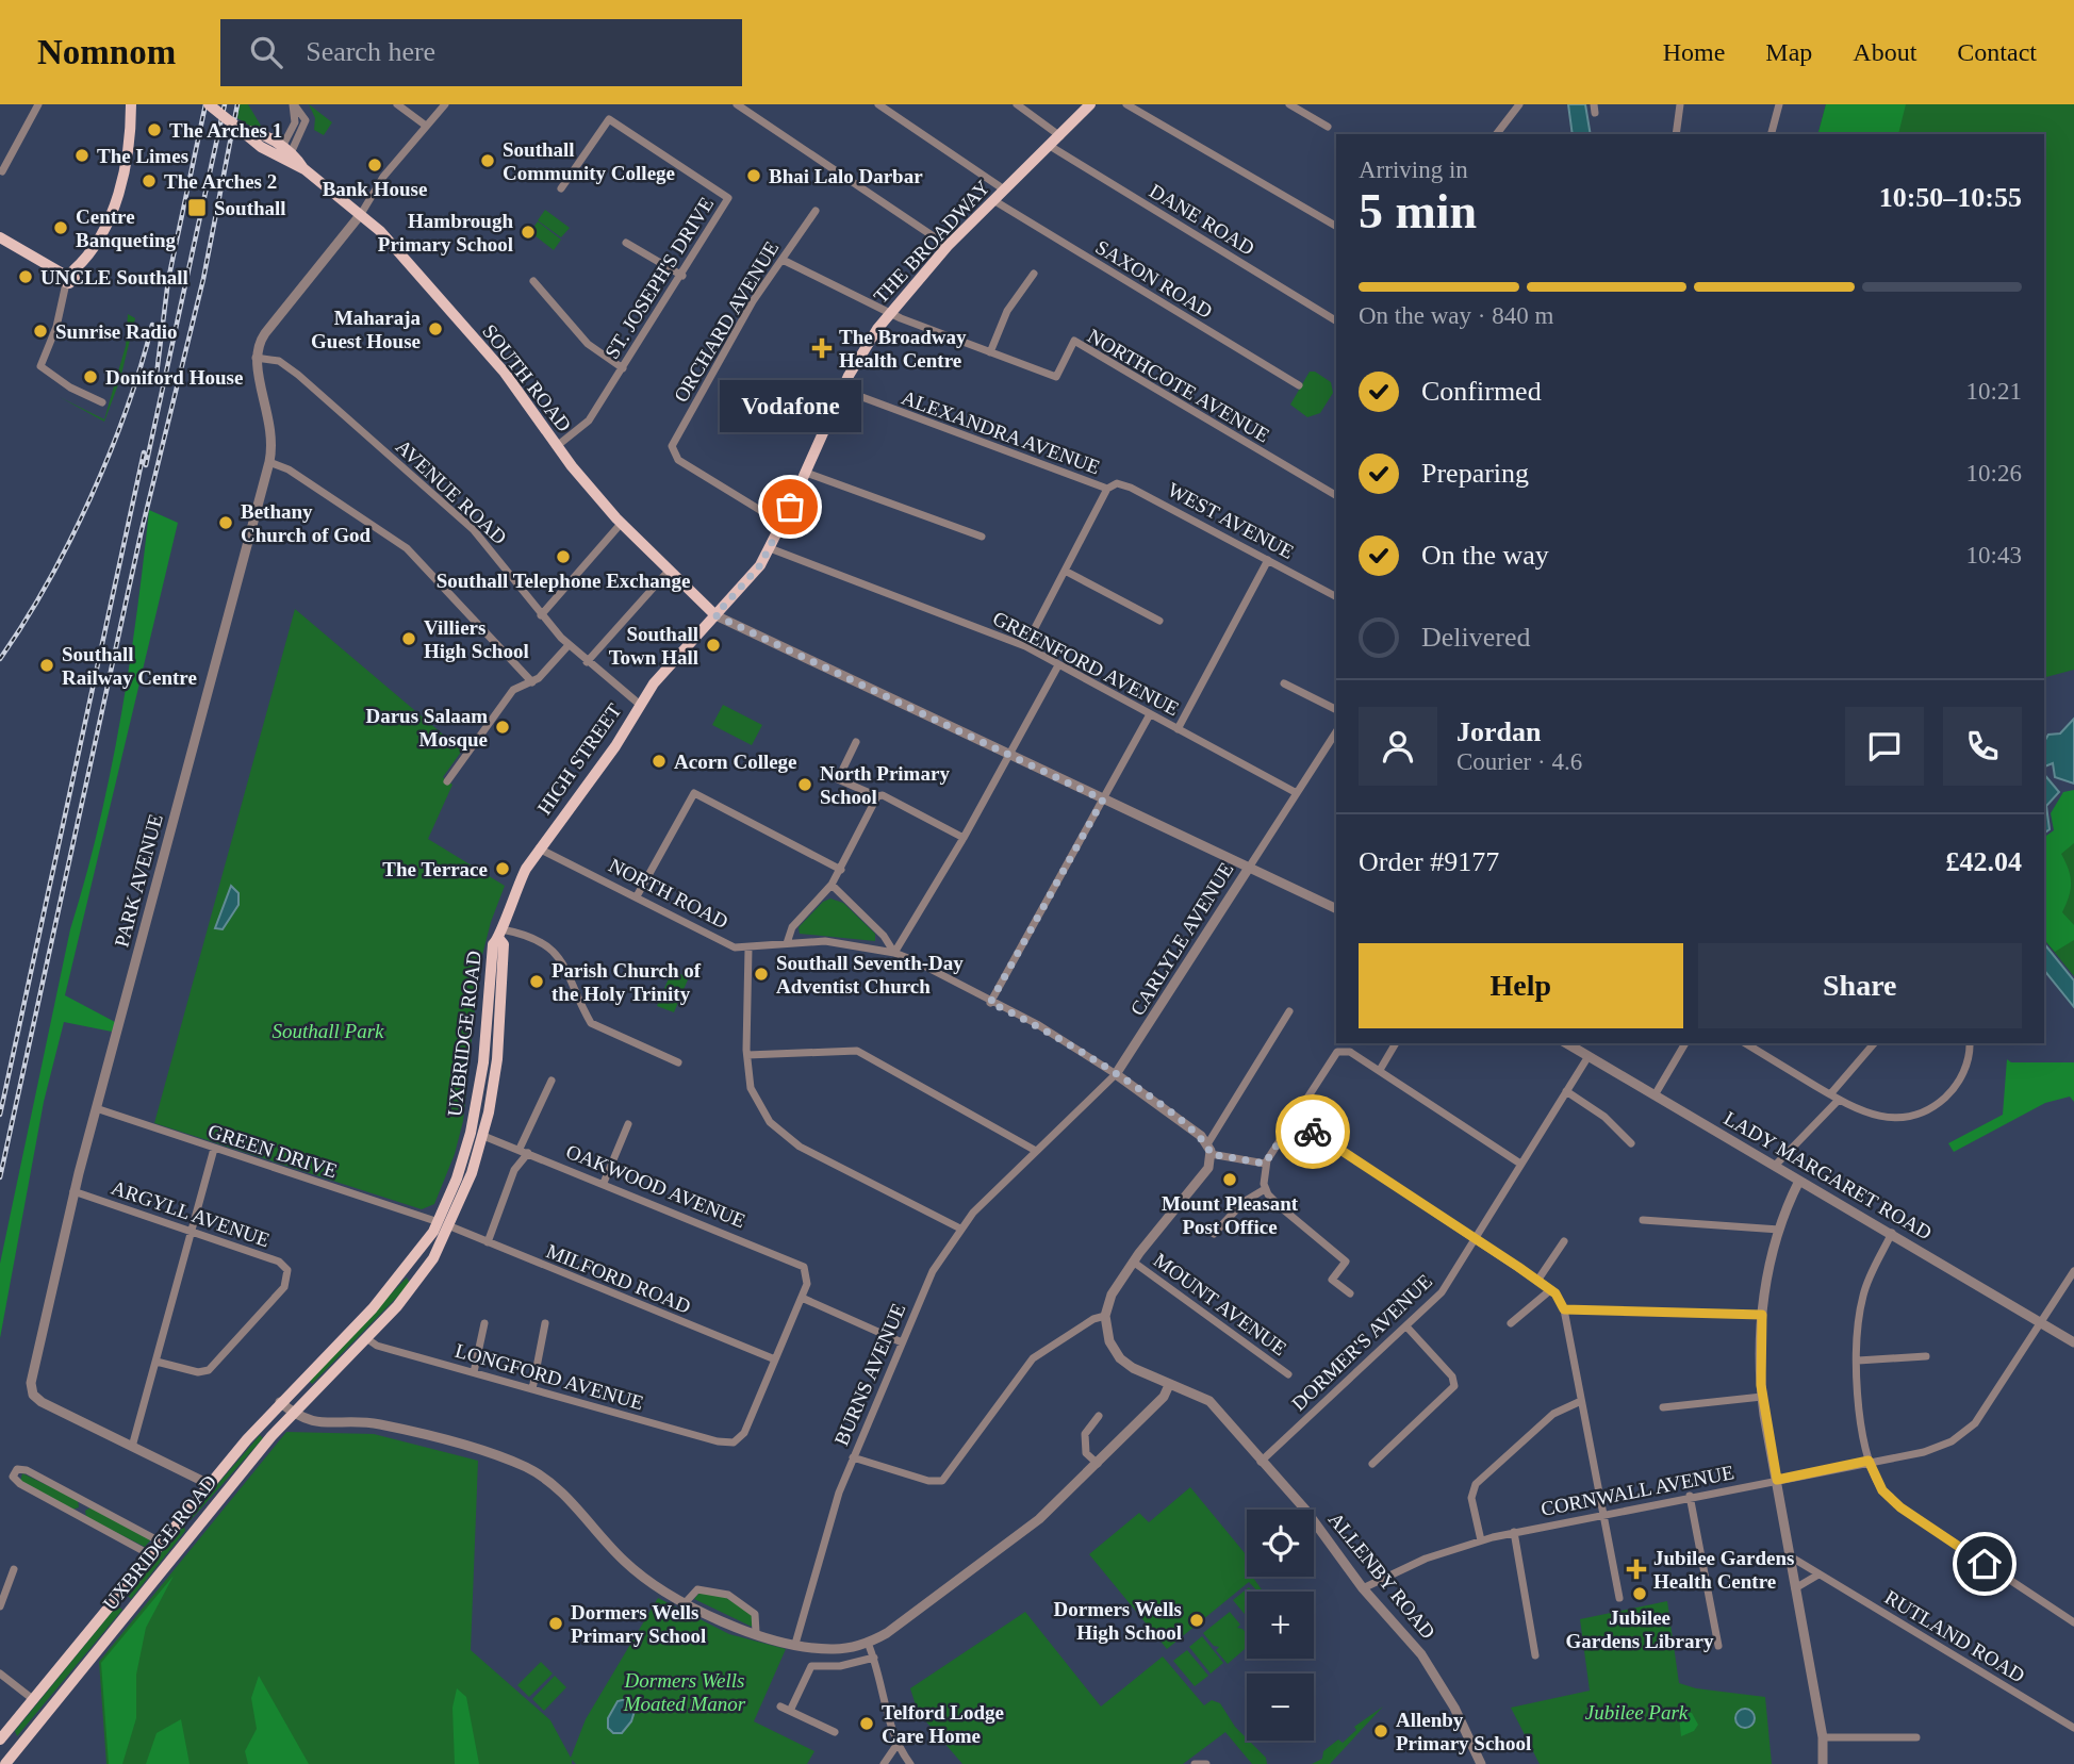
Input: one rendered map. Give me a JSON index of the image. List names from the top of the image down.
{
  "streets": {
    "main road": [
      "THE BROADWAY",
      "SOUTH ROAD",
      "HIGH STREET",
      "UXBRIDGE ROAD"
    ],
    "street": [
      "DANE ROAD",
      "ST. JOSEPH'S DRIVE",
      "SAXON ROAD",
      "ORCHARD AVENUE",
      "NORTHCOTE AVENUE",
      "ALEXANDRA AVENUE",
      "AVENUE ROAD",
      "WEST AVENUE",
      "GREENFORD AVENUE",
      "PARK AVENUE",
      "NORTH ROAD",
      "CARLYLE AVENUE",
      "GREEN DRIVE",
      "LADY MARGARET ROAD",
      "OAKWOOD AVENUE",
      "ARGYLL AVENUE",
      "MILFORD ROAD",
      "MOUNT AVENUE",
      "DORMER'S AVENUE",
      "BURNS AVENUE",
      "LONGFORD AVENUE",
      "CORNWALL AVENUE",
      "ALLENBY ROAD",
      "RUTLAND ROAD"
    ]
  },
  "crossings": [
    ["DANE ROAD", "THE BROADWAY"],
    ["THE BROADWAY", "SAXON ROAD"],
    ["THE BROADWAY", "ORCHARD AVENUE"],
    ["THE BROADWAY", "SOUTH ROAD"],
    ["THE BROADWAY", "NORTHCOTE AVENUE"],
    ["THE BROADWAY", "ALEXANDRA AVENUE"],
    ["THE BROADWAY", "GREENFORD AVENUE"],
    ["THE BROADWAY", "HIGH STREET"],
    ["ST. JOSEPH'S DRIVE", "SOUTH ROAD"],
    ["ORCHARD AVENUE", "NORTHCOTE AVENUE"],
    ["SOUTH ROAD", "HIGH STREET"],
    ["ALEXANDRA AVENUE", "WEST AVENUE"],
    ["AVENUE ROAD", "HIGH STREET"],
    ["AVENUE ROAD", "PARK AVENUE"],
    ["GREENFORD AVENUE", "CARLYLE AVENUE"],
    ["HIGH STREET", "NORTH ROAD"],
    ["HIGH STREET", "UXBRIDGE ROAD"],
    ["PARK AVENUE", "UXBRIDGE ROAD"],
    ["PARK AVENUE", "GREEN DRIVE"],
    ["PARK AVENUE", "ARGYLL AVENUE"],
    ["NORTH ROAD", "CARLYLE AVENUE"],
    ["CARLYLE AVENUE", "BURNS AVENUE"],
    ["UXBRIDGE ROAD", "GREEN DRIVE"],
    ["UXBRIDGE ROAD", "OAKWOOD AVENUE"],
    ["UXBRIDGE ROAD", "MILFORD ROAD"],
    ["UXBRIDGE ROAD", "LONGFORD AVENUE"],
    ["GREEN DRIVE", "MILFORD ROAD"],
    ["LADY MARGARET ROAD", "DORMER'S AVENUE"],
    ["LADY MARGARET ROAD", "CORNWALL AVENUE"],
    ["MILFORD ROAD", "LONGFORD AVENUE"],
    ["DORMER'S AVENUE", "ALLENBY ROAD"],
    ["CORNWALL AVENUE", "ALLENBY ROAD"]
  ],
  "parks": ["Southall Park", "Dormers Wells Moated Manor", "Jubilee Park"],
  "places": {
    "other": [
      "The Arches 1",
      "The Limes",
      "Southall Community College",
      "Bank House",
      "Bhai Lalo Darbar",
      "The Arches 2",
      "Centre Banqueting",
      "Hambrough Primary School",
      "UNCLE Southall",
      "Maharaja Guest House",
      "Sunrise Radio",
      "Doniford House",
      "Vodafone",
      "Bethany Church of God",
      "Southall Telephone Exchange",
      "Villiers High School",
      "Southall Town Hall",
      "Southall Railway Centre",
      "Darus Salaam Mosque",
      "Acorn College",
      "North Primary School",
      "The Terrace",
      "Southall Seventh-Day Adventist Church",
      "Parish Church of the Holy Trinity",
      "Mount Pleasant Post Office",
      "Jubilee Gardens Library",
      "Dormers Wells High School",
      "Dormers Wells Primary School",
      "Telford Lodge Care Home",
      "Allenby Primary School"
    ],
    "transit": ["Southall"],
    "health": ["The Broadway Health Centre", "Jubilee Gardens Health Centre"]
  },
  "page": {
    "header": "Nomnom",
    "search": "Search here",
    "nav": [
      "Home",
      "Map",
      "About",
      "Contact"
    ],
    "heading": ["5 min", "Arriving in", "10:50–10:55"],
    "panel": [
      "Jordan",
      "Courier · 4.6",
      "Order #9177",
      "£42.04"
    ],
    "bar": "On the way · 840 m",
    "list": [
      ["Confirmed", "10:21"],
      ["Preparing", "10:26"],
      ["On the way", "10:43"],
      "Delivered"
    ],
    "bubble": "Vodafone",
    "buttons": ["Help", "Share"],
    "map_buttons": ["+", "−"]
  }
}
